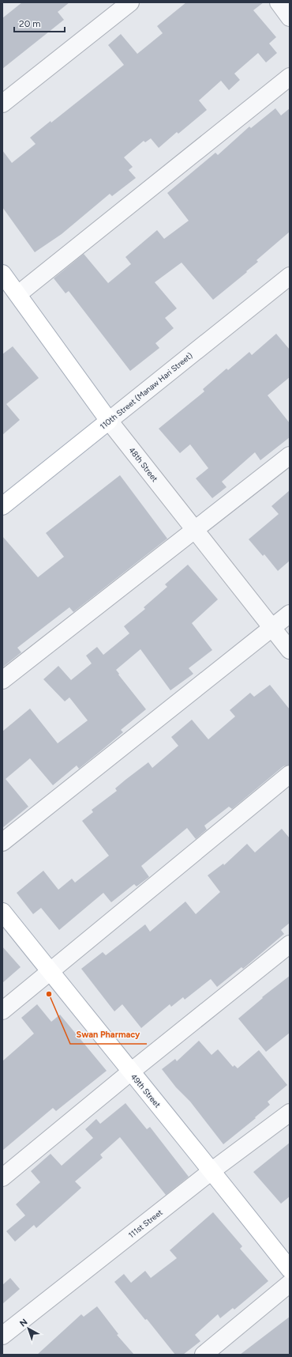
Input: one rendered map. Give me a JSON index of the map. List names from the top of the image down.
{
  "streets": {
    "main road": ["110th Street (Manaw Hari Street)", "48th Street", "49th Street"],
    "street": ["111st Street"]
  },
  "crossings": [
    ["110th Street (Manaw Hari Street)", "48th Street"],
    ["49th Street", "111st Street"]
  ],
  "places": ["Swan Pharmacy"],
  "scale_bar": "20 m",
  "north": "top left"
}
